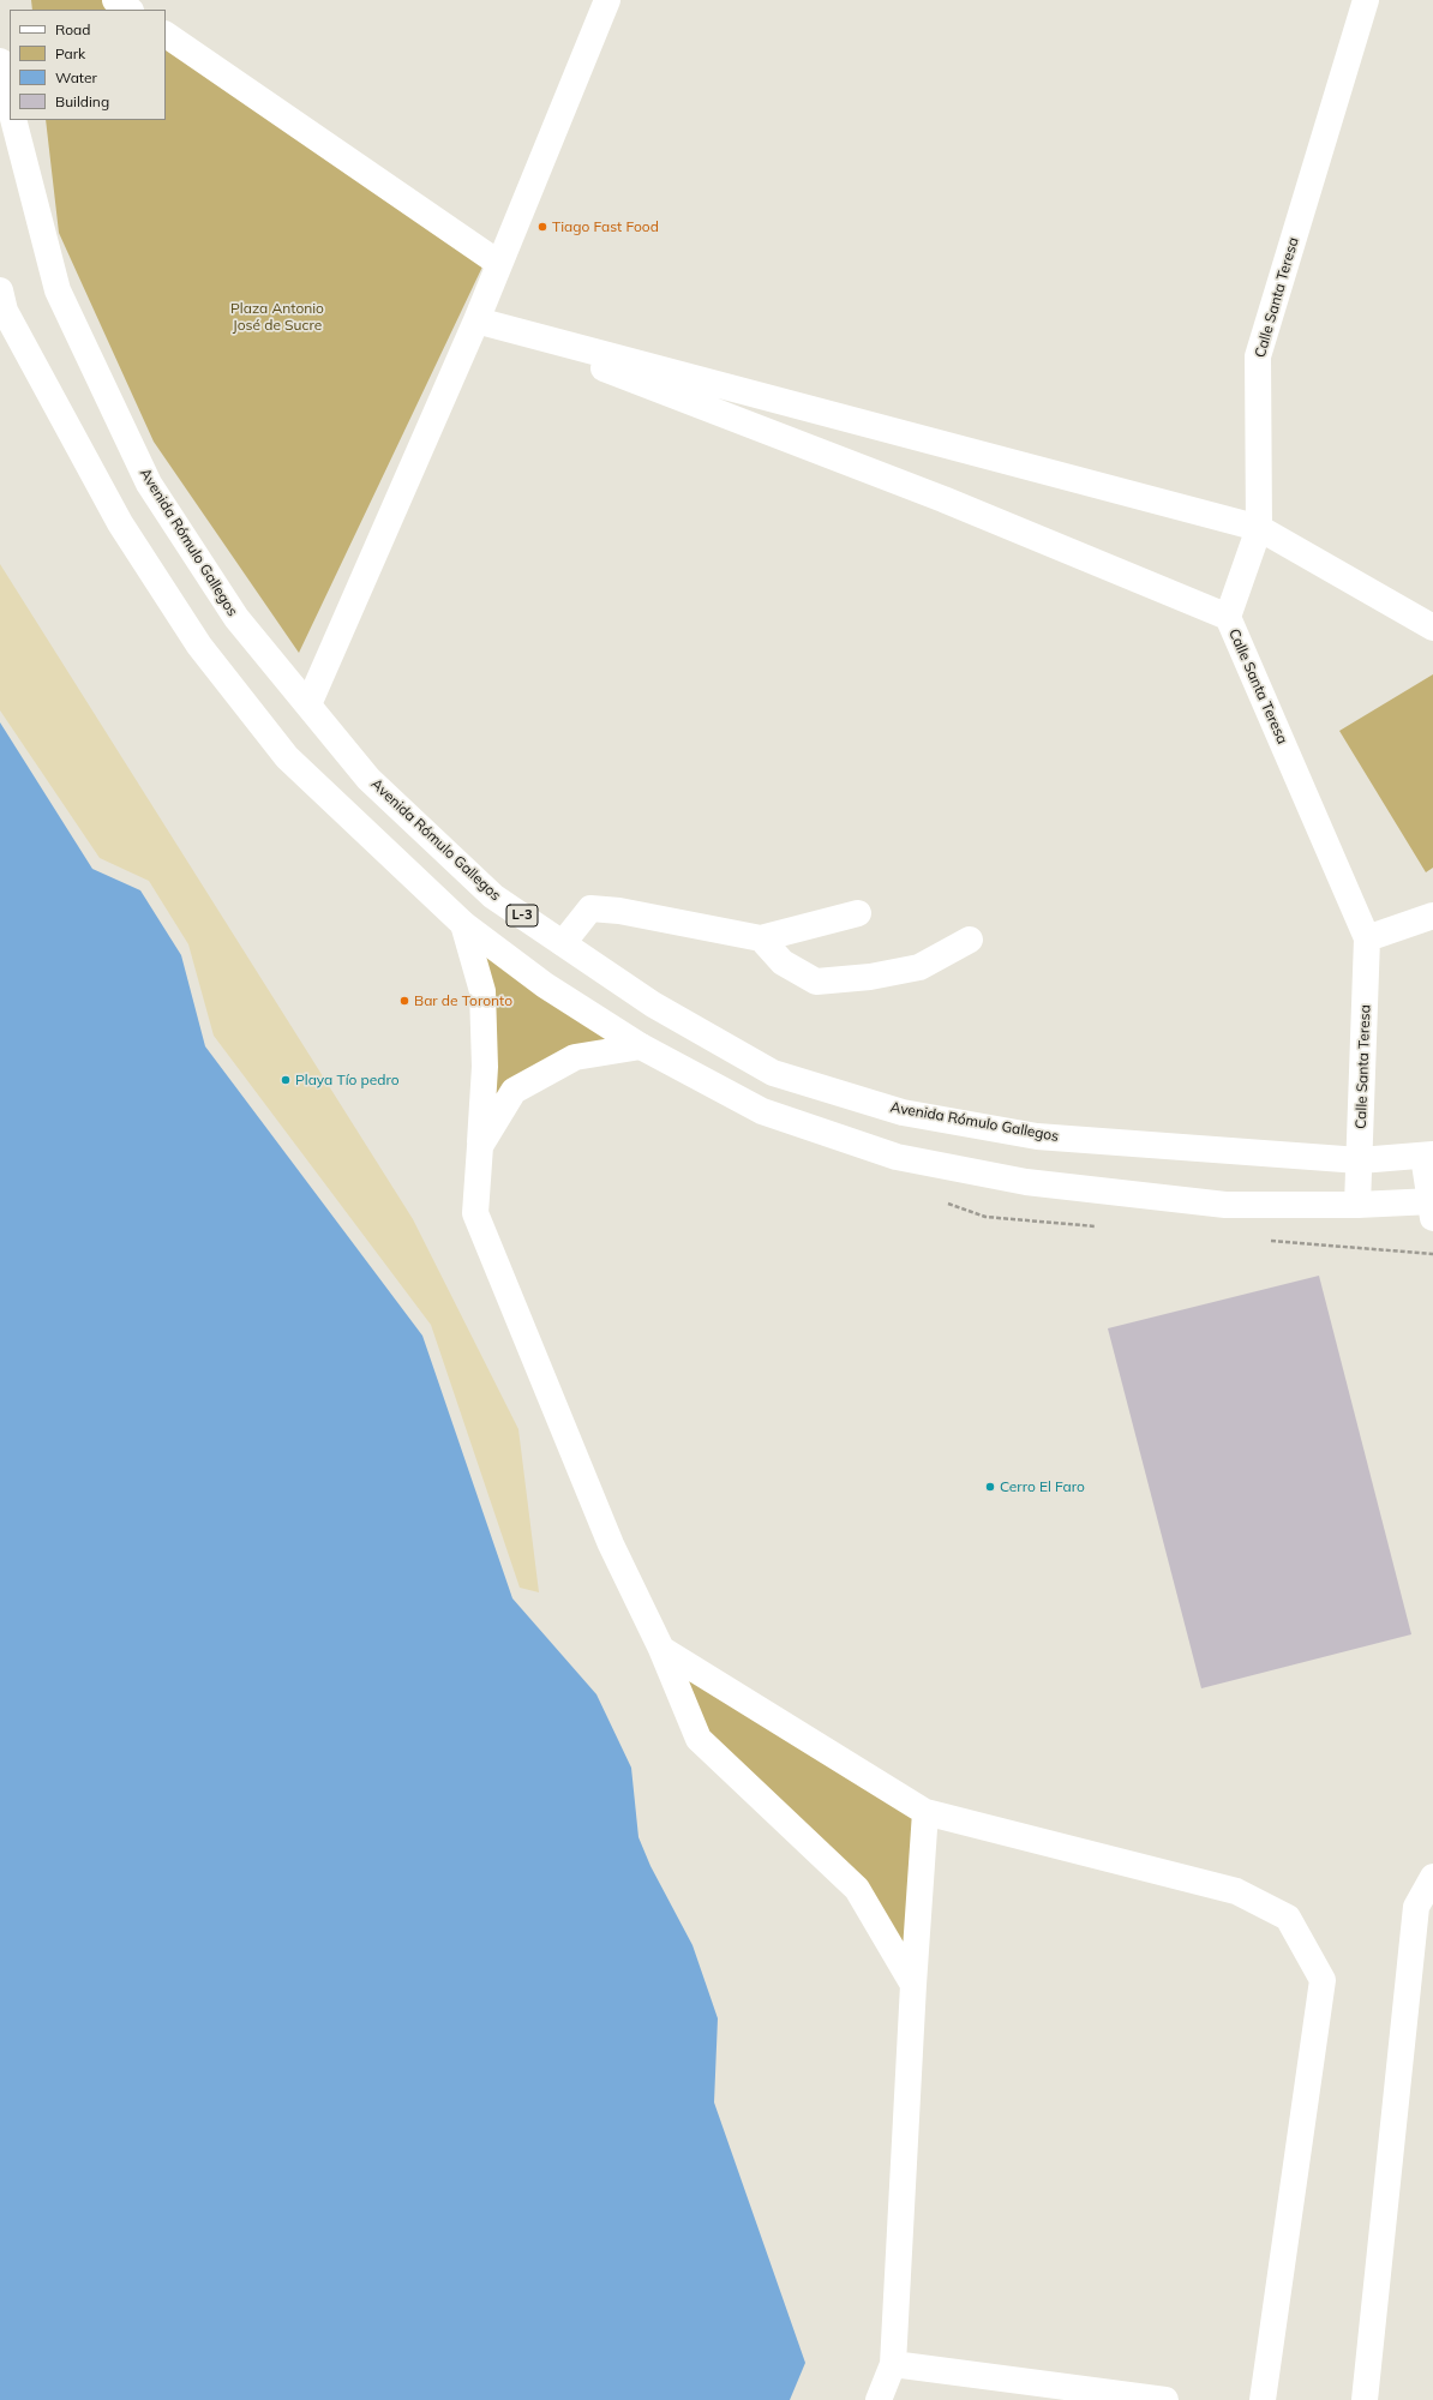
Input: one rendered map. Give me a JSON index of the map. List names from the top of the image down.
{
  "streets": {
    "street": ["Calle Santa Teresa", "Avenida Rómulo Gallegos", "L-3"]
  },
  "crossings": [
    ["Calle Santa Teresa", "Avenida Rómulo Gallegos"]
  ],
  "parks": ["Plaza Antonio José de Sucre"],
  "places": [
    "Tiago Fast Food",
    "Bar de Toronto",
    "Playa Tío pedro",
    "Cerro El Faro"
  ],
  "legend": [
    "Road",
    "Park",
    "Water",
    "Building"
  ]
}
